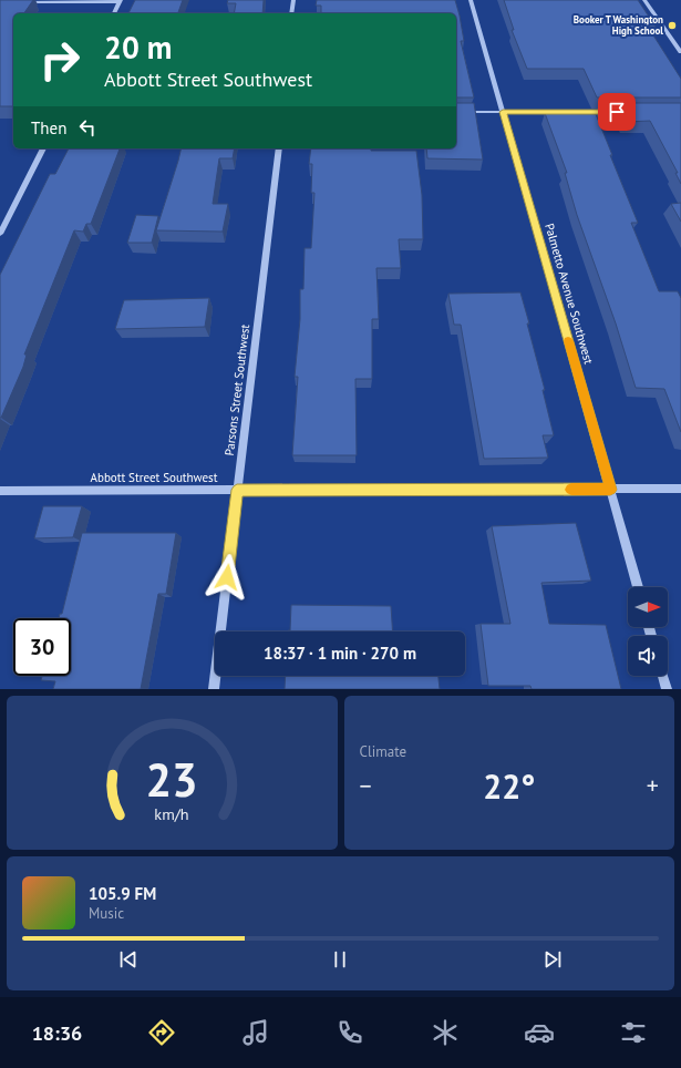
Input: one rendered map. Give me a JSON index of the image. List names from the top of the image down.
{
  "streets": {
    "street": ["Palmetto Avenue Southwest", "Parsons Street Southwest", "Abbott Street Southwest"]
  },
  "crossings": [
    ["Palmetto Avenue Southwest", "Abbott Street Southwest"],
    ["Parsons Street Southwest", "Abbott Street Southwest"]
  ],
  "places": ["Booker T Washington High School"],
  "north": "right",
  "page": {
    "turn": ["20 m", "Abbott Street Southwest"],
    "then": "Then",
    "limit": "30",
    "trip": "18:37 · 1 min · 270 m",
    "tile": "Climate",
    "heat": ["−", "22°", "+"],
    "song": ["105.9 FM", "Music"],
    "tabs": "18:36",
    "gauge": ["23", "km/h"]
  }
}
